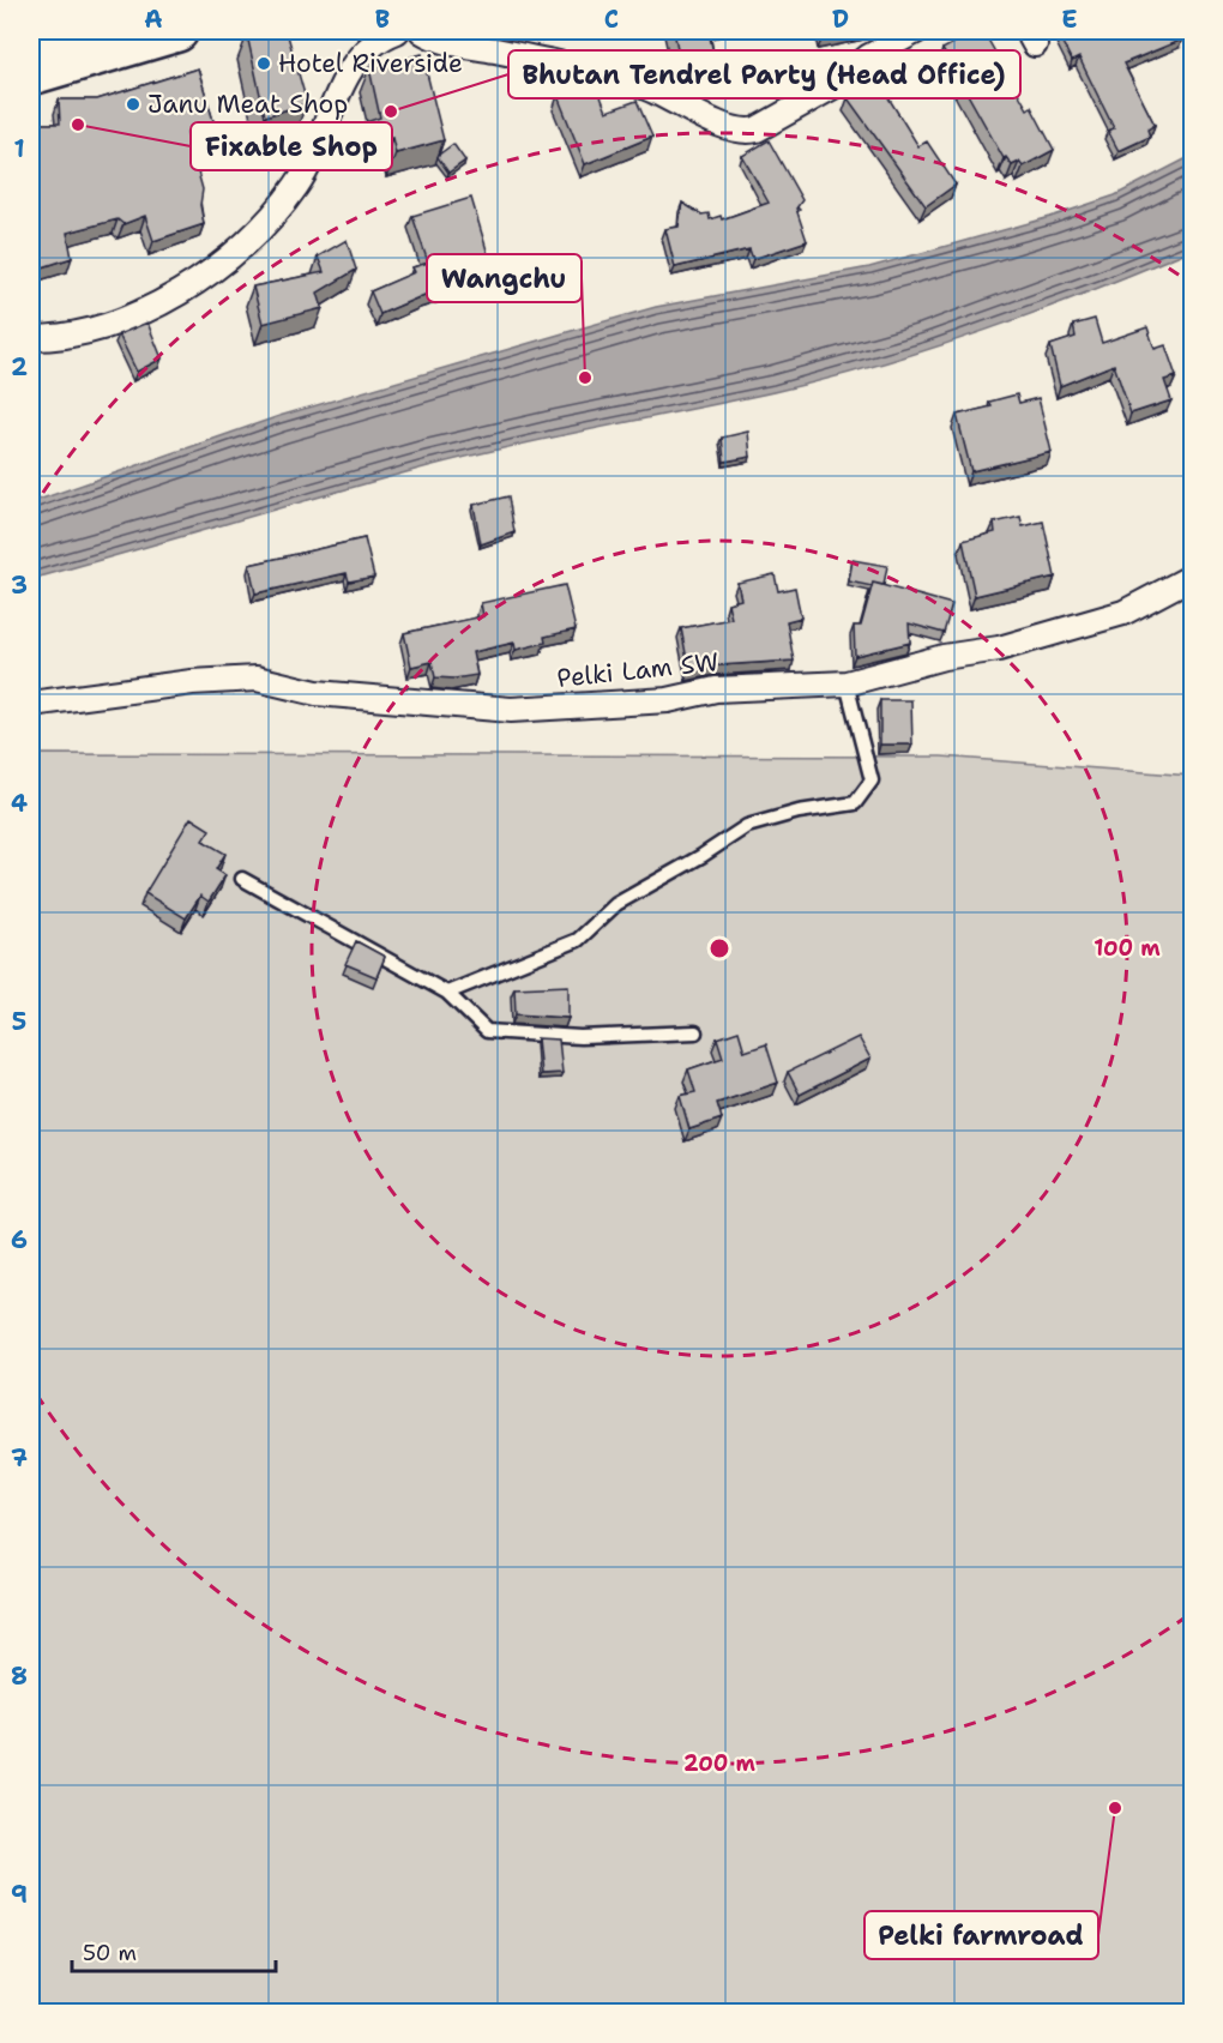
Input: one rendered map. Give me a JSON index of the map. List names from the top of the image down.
{
  "streets": {
    "street": ["Pelki Lam SW"]
  },
  "places": [
    "Hotel Riverside",
    "Janu Meat Shop",
    "Bhutan Tendrel Party (Head Office)",
    "Fixable Shop",
    "Wangchu",
    "Pelki farmroad"
  ],
  "scale_bar": "50 m",
  "grid": {
    "columns": [
      "A",
      "B",
      "C",
      "D",
      "E"
    ],
    "rows": [
      "1",
      "2",
      "3",
      "4",
      "5",
      "6",
      "7",
      "8",
      "9"
    ]
  },
  "rings": ["100 m", "200 m"]
}
